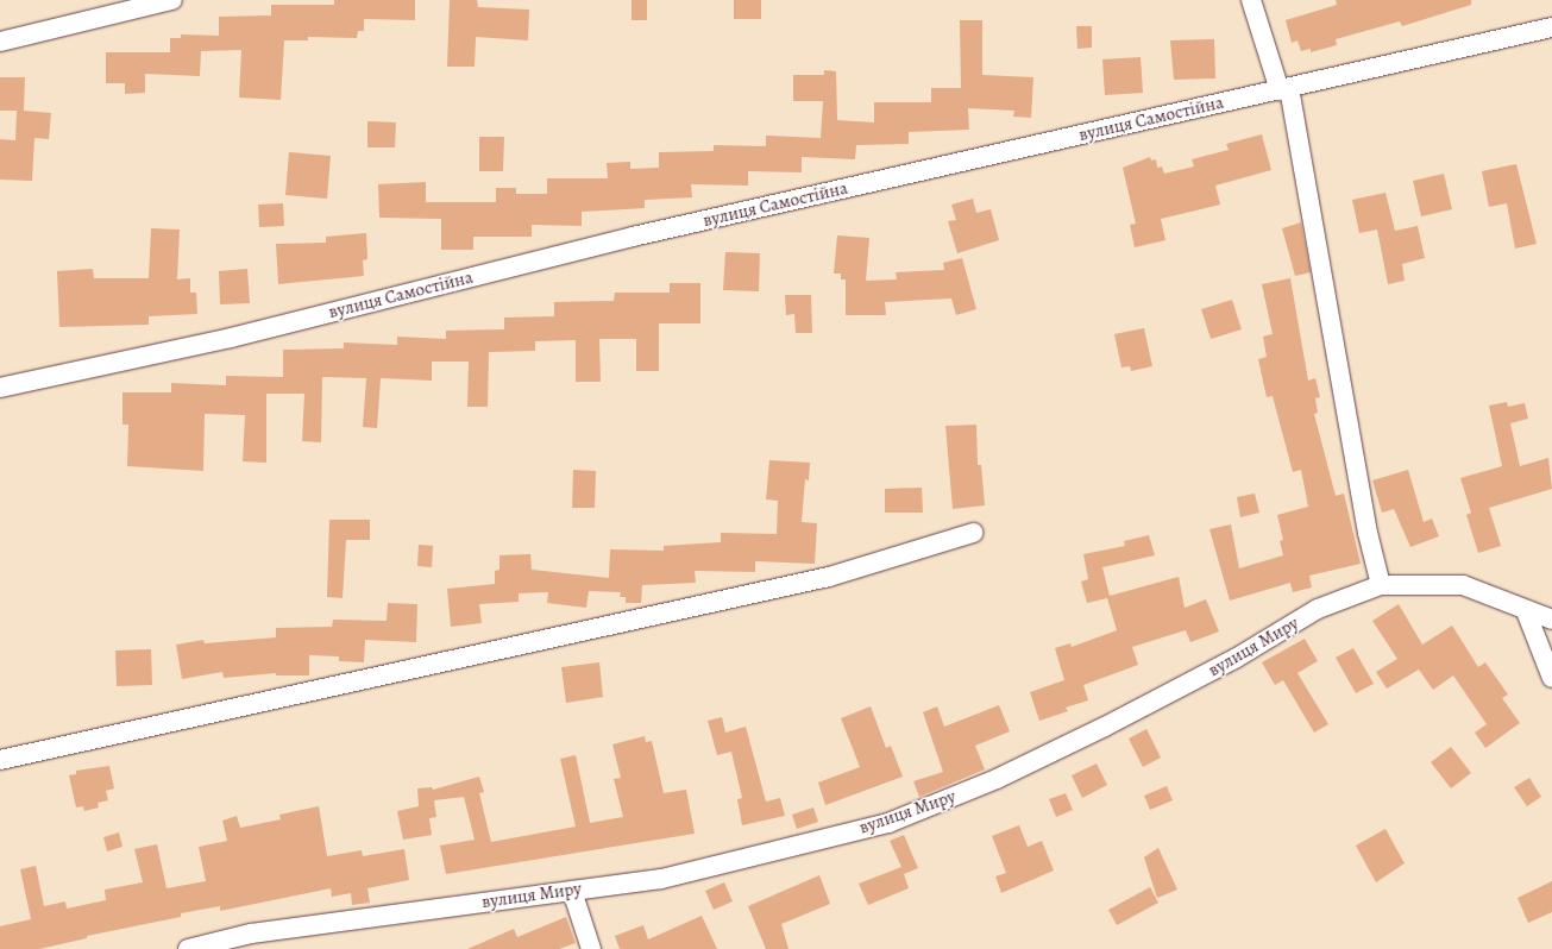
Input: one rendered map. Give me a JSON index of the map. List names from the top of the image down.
{
  "streets": {
    "street": ["вулиця Самостійна", "вулиця Миру"]
  }
}
